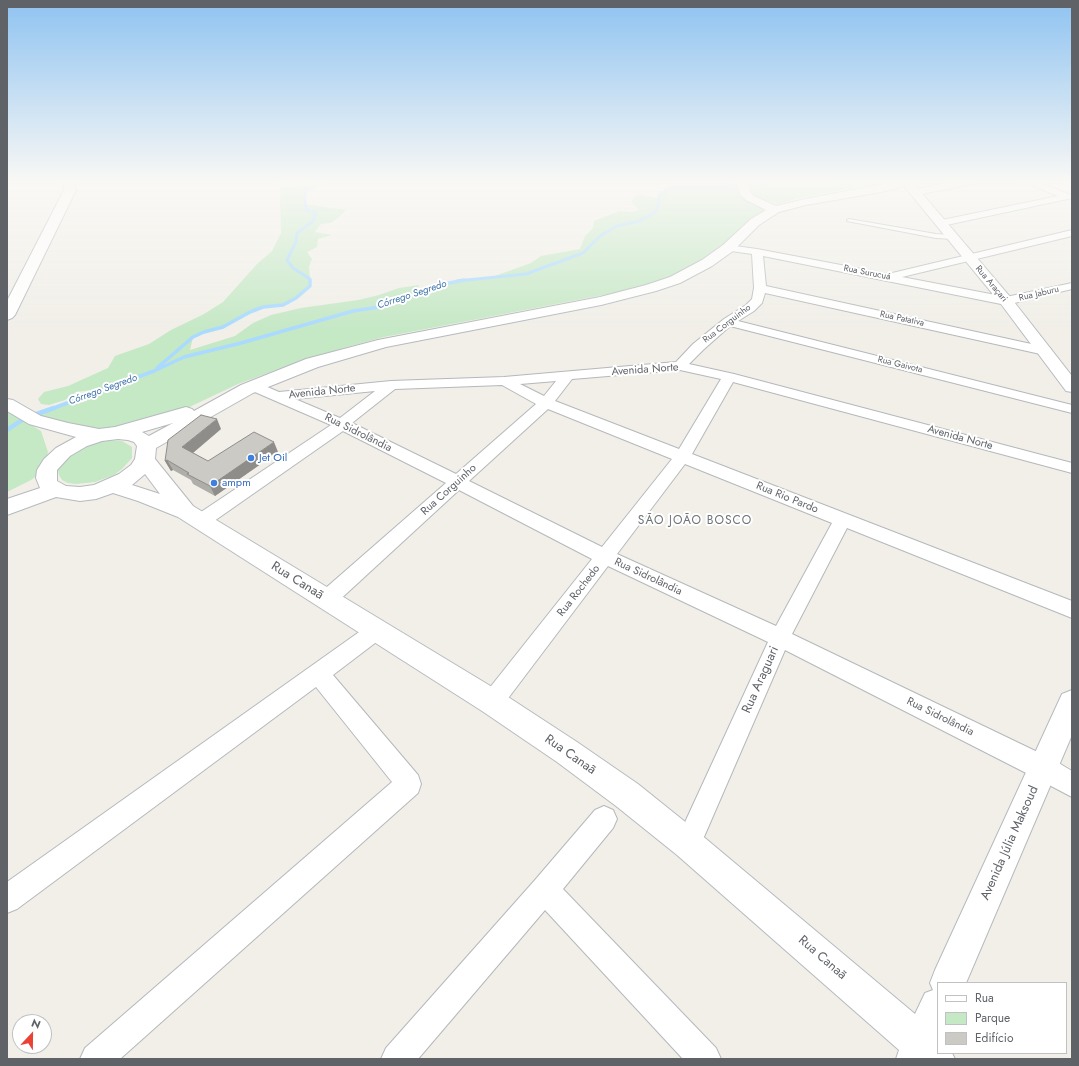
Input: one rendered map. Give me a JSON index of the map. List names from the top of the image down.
{
  "streets": {
    "street": [
      "Rua Surucuá",
      "Rua Araçari",
      "Rua Jaburu",
      "Rua Patativa",
      "Rua Corguinho",
      "Rua Gaivota",
      "Avenida Norte",
      "Rua Sidrolândia",
      "Rua Rio Pardo",
      "Rua Canaã",
      "Rua Rochedo",
      "Rua Araguari",
      "Avenida Júlia Maksoud"
    ]
  },
  "crossings": [
    ["Rua Surucuá", "Rua Araçari"],
    ["Rua Surucuá", "Rua Jaburu"],
    ["Rua Surucuá", "Rua Corguinho"],
    ["Rua Araçari", "Rua Jaburu"],
    ["Rua Araçari", "Rua Patativa"],
    ["Rua Patativa", "Rua Corguinho"],
    ["Rua Corguinho", "Rua Gaivota"],
    ["Rua Corguinho", "Avenida Norte"],
    ["Rua Corguinho", "Rua Sidrolândia"],
    ["Rua Corguinho", "Rua Rio Pardo"],
    ["Rua Corguinho", "Rua Canaã"],
    ["Avenida Norte", "Rua Sidrolândia"],
    ["Avenida Norte", "Rua Rio Pardo"],
    ["Avenida Norte", "Rua Rochedo"],
    ["Rua Sidrolândia", "Rua Rochedo"],
    ["Rua Sidrolândia", "Rua Araguari"],
    ["Rua Sidrolândia", "Avenida Júlia Maksoud"],
    ["Rua Rio Pardo", "Rua Rochedo"],
    ["Rua Rio Pardo", "Rua Araguari"],
    ["Rua Canaã", "Rua Rochedo"],
    ["Rua Canaã", "Rua Araguari"]
  ],
  "districts": ["SÃO JOÃO BOSCO"],
  "water": ["Córrego Segredo"],
  "places": ["Jet Oil", "ampm"],
  "legend": ["Rua", "Parque", "Edifício"],
  "north": "top"
}
